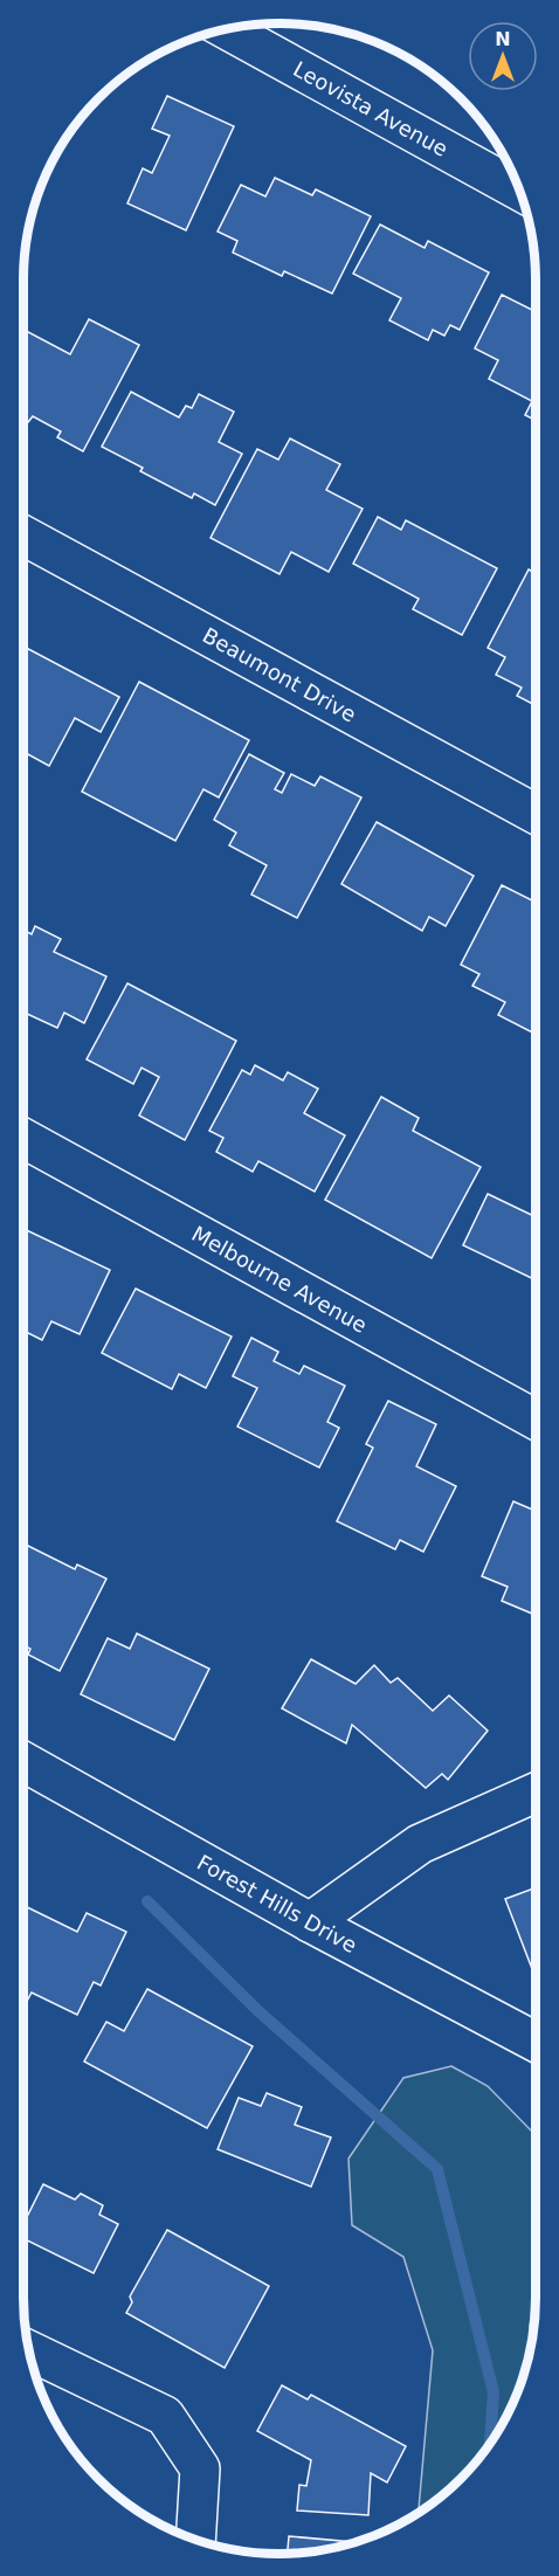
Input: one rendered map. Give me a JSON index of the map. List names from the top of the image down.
{
  "streets": {
    "street": [
      "Leovista Avenue",
      "Beaumont Drive",
      "Melbourne Avenue",
      "Forest Hills Drive"
    ]
  },
  "north": "top"
}
